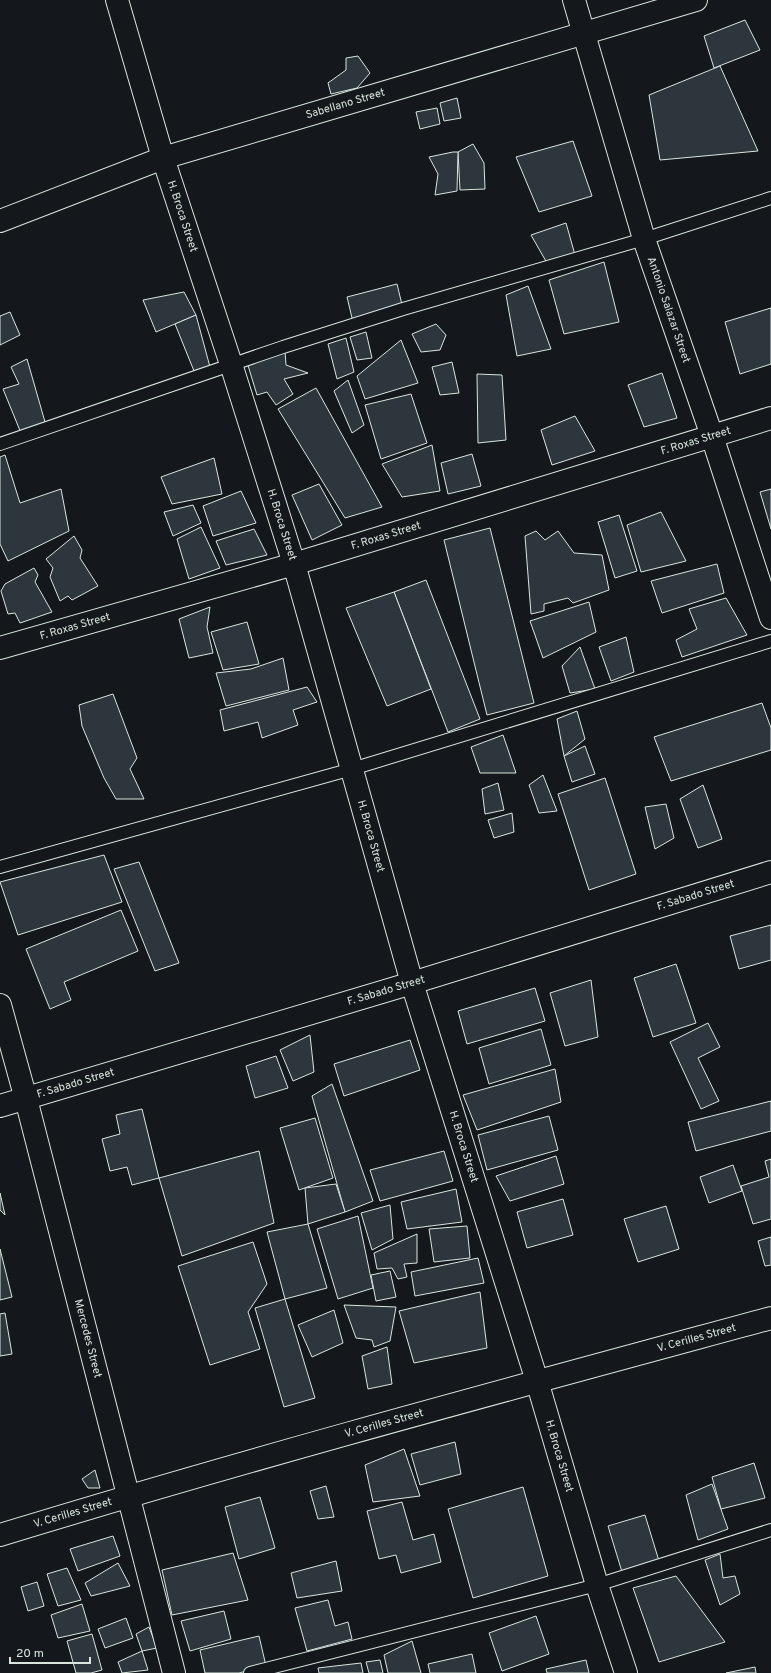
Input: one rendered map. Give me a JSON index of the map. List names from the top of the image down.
{
  "streets": {
    "street": [
      "Sabellano Street",
      "H. Broca Street",
      "Antonio Salazar Street",
      "F. Roxas Street",
      "F. Sabado Street",
      "V. Cerilles Street",
      "Mercedes Street"
    ]
  },
  "crossings": [
    ["Sabellano Street", "H. Broca Street"],
    ["Sabellano Street", "Antonio Salazar Street"],
    ["H. Broca Street", "F. Roxas Street"],
    ["H. Broca Street", "F. Sabado Street"],
    ["H. Broca Street", "V. Cerilles Street"],
    ["Antonio Salazar Street", "F. Roxas Street"],
    ["F. Sabado Street", "Mercedes Street"],
    ["V. Cerilles Street", "Mercedes Street"]
  ],
  "scale_bar": "20 m"
}
